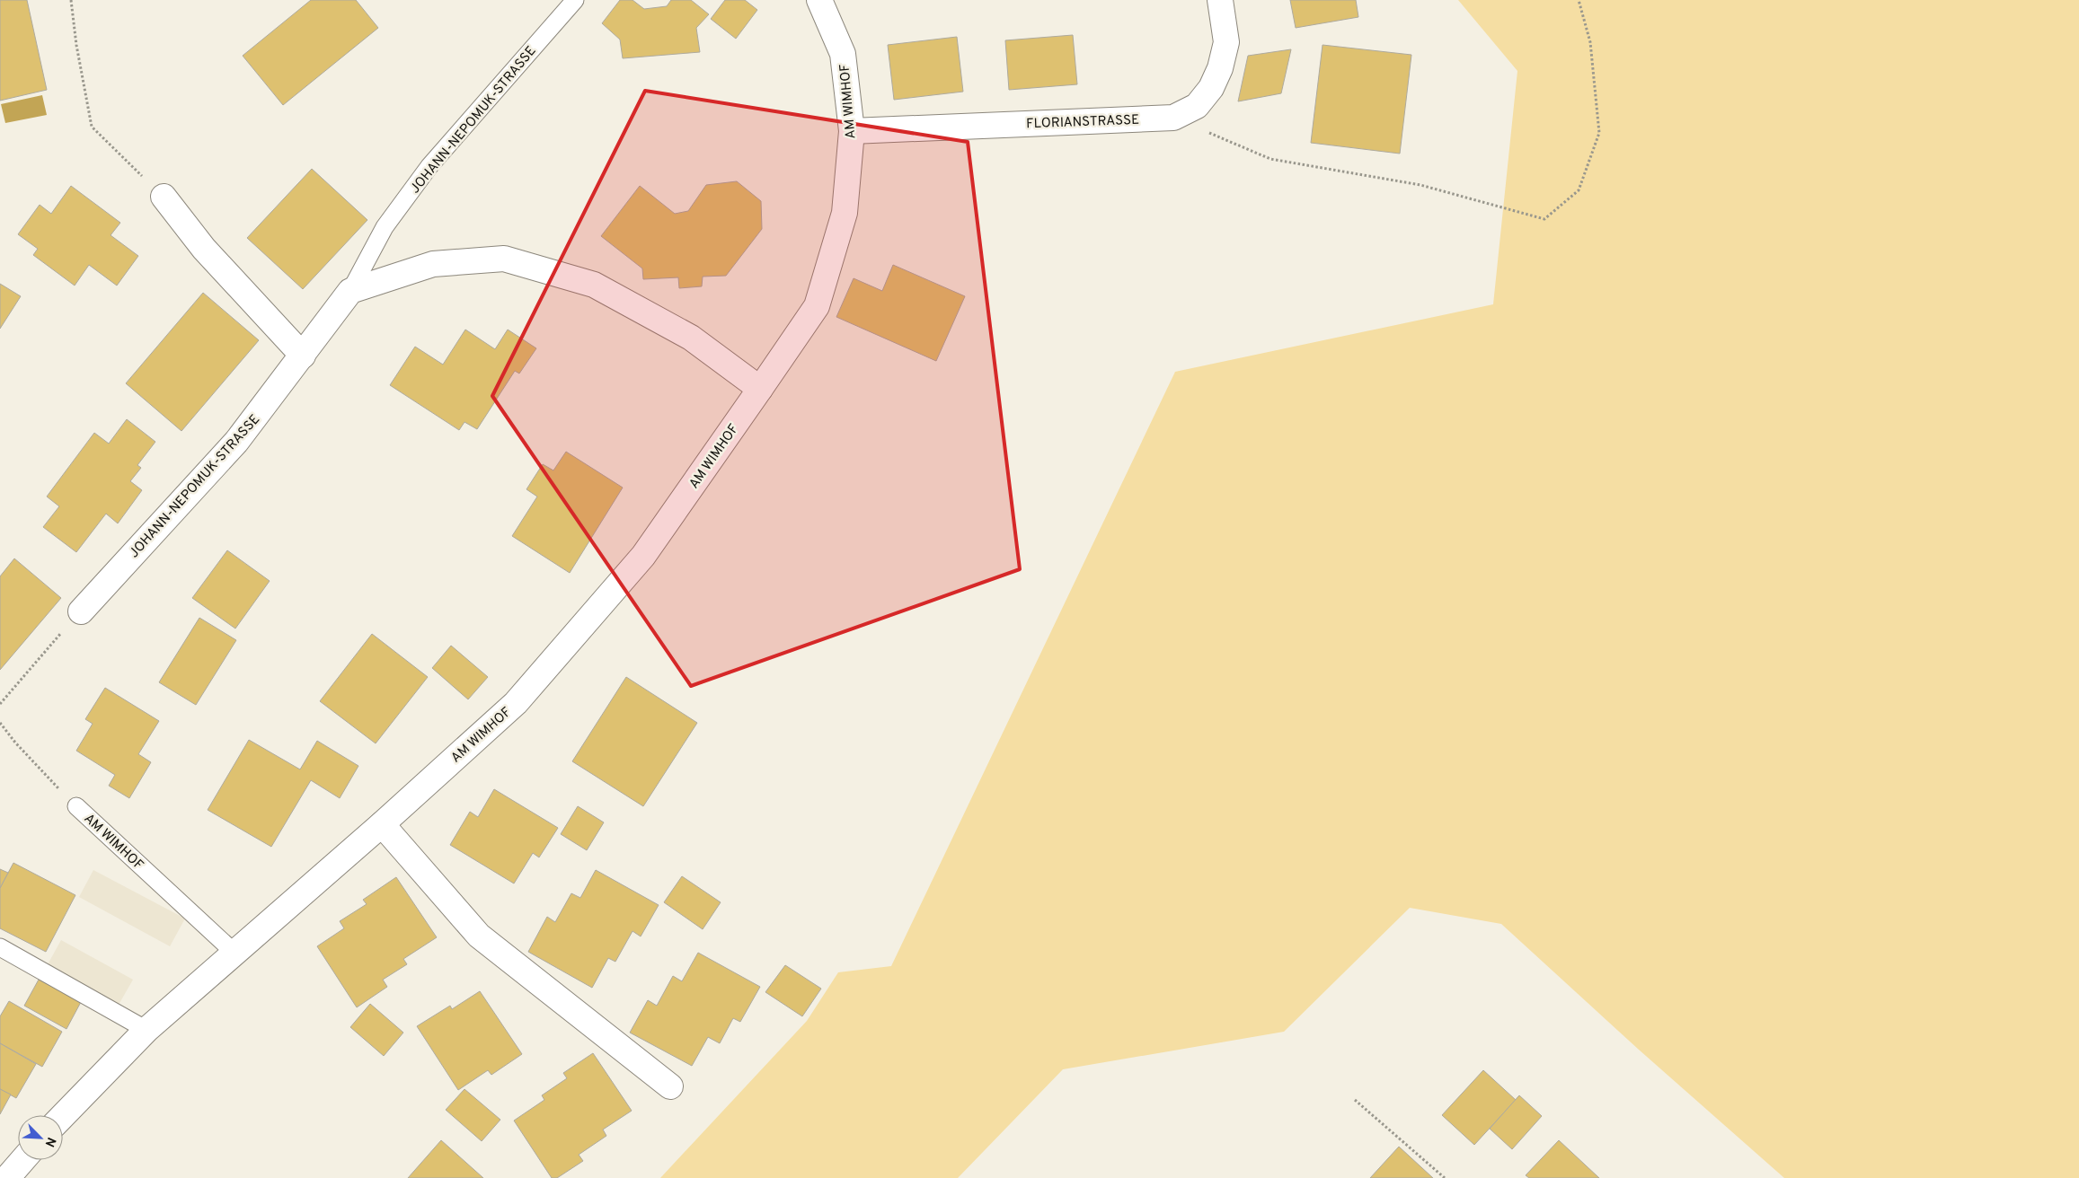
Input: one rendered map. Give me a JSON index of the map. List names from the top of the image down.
{
  "streets": {
    "street": ["AM WIMHOF", "JOHANN-NEPOMUK-STRASSE", "FLORIANSTRASSE"]
  },
  "crossings": [
    ["AM WIMHOF", "FLORIANSTRASSE"]
  ],
  "north": "bottom right"
}
